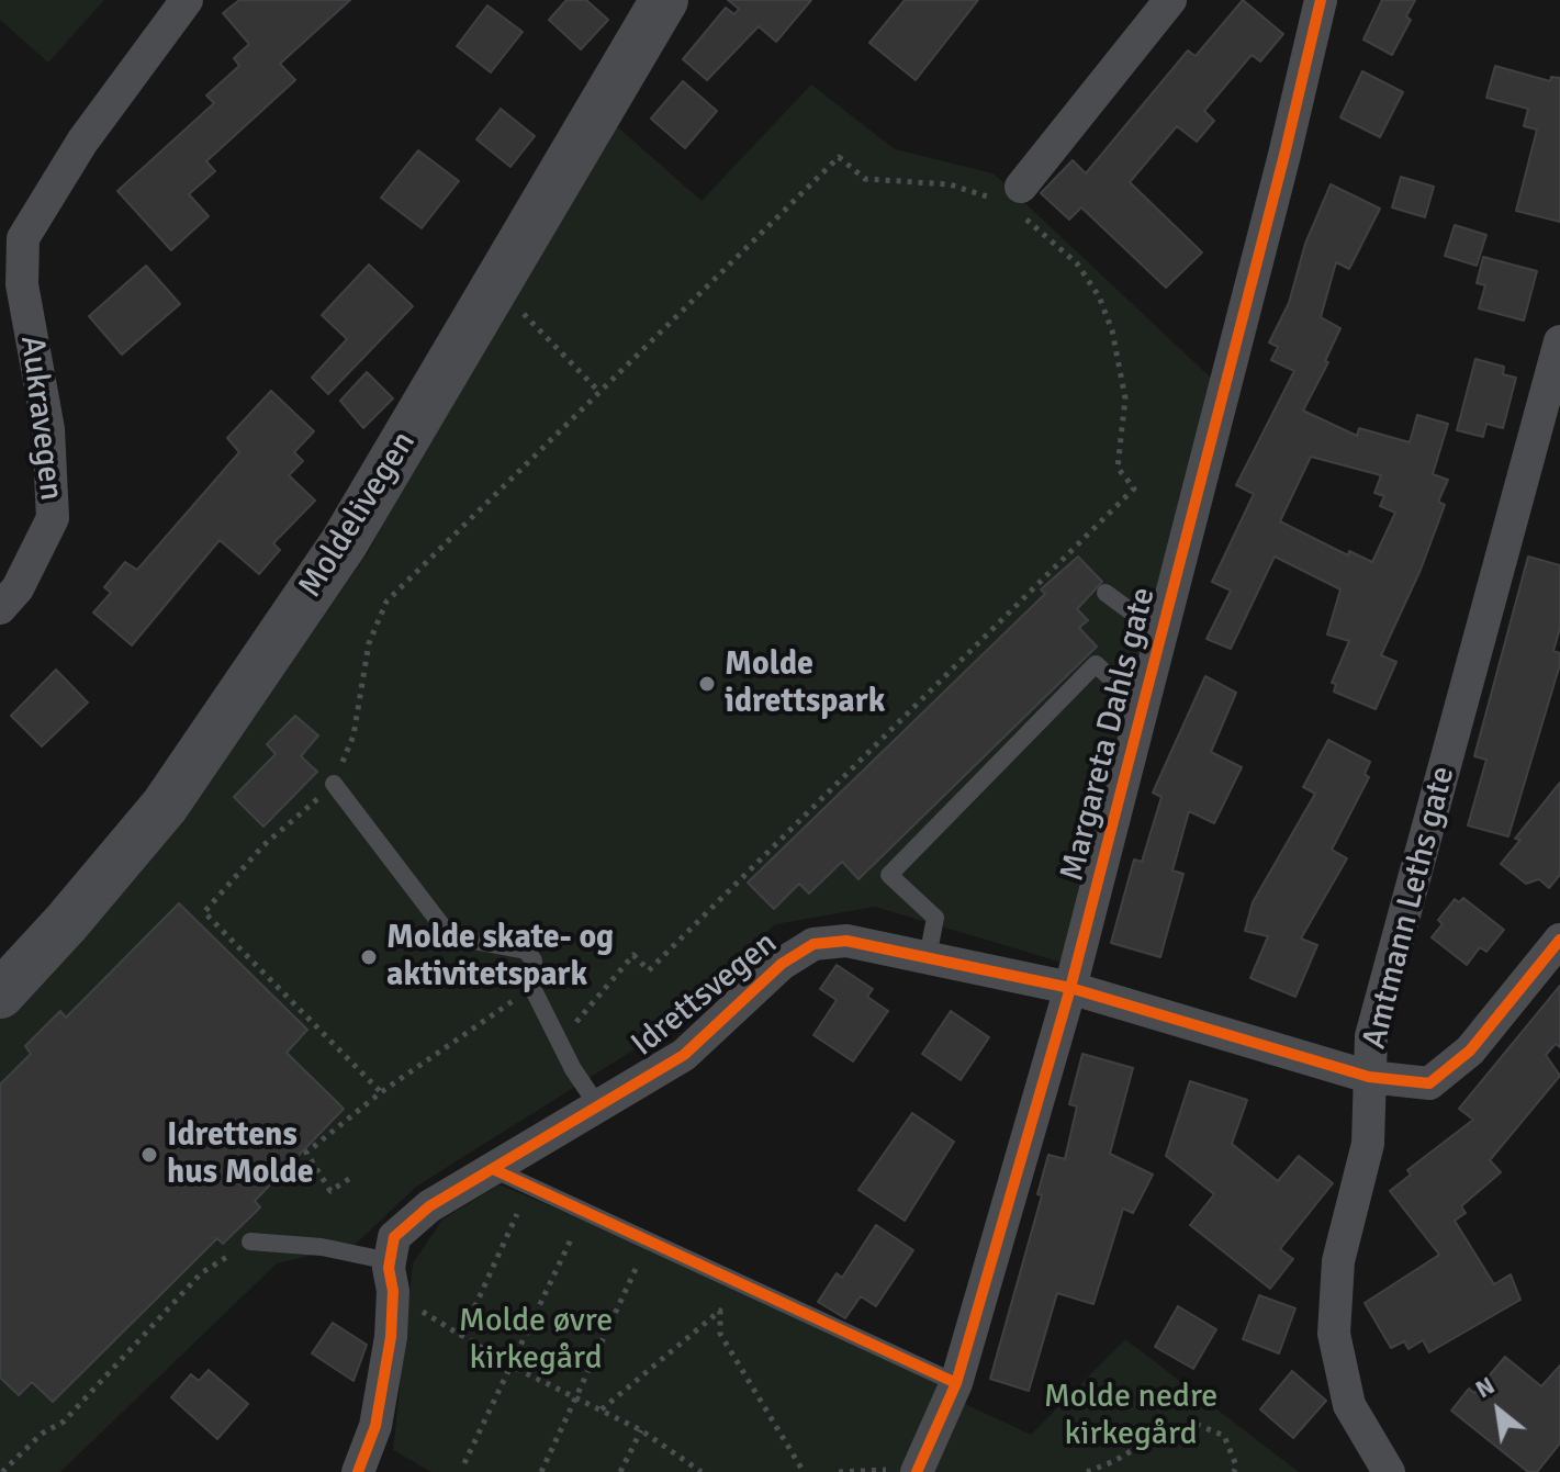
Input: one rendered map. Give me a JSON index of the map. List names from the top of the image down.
{
  "streets": {
    "main road": ["Moldelivegen"],
    "street": [
      "Aukravegen",
      "Margareta Dahls gate",
      "Amtmann Leths gate",
      "Idrettsvegen"
    ]
  },
  "crossings": [
    ["Margareta Dahls gate", "Idrettsvegen"],
    ["Amtmann Leths gate", "Idrettsvegen"]
  ],
  "parks": ["Molde øvre kirkegård", "Molde nedre kirkegård"],
  "places": ["Molde idrettspark", "Molde skate- og aktivitetspark", "Idrettens hus Molde"],
  "north": "top left"
}
